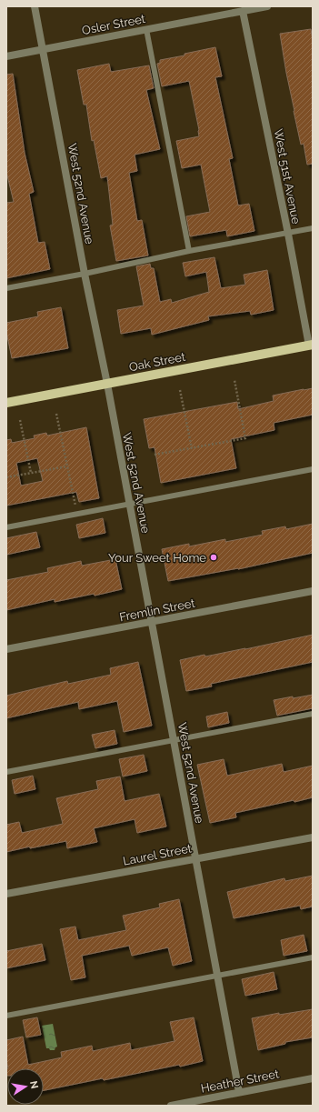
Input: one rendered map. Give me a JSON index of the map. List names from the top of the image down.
{
  "streets": {
    "main road": ["Oak Street"],
    "street": [
      "Osler Street",
      "West 51st Avenue",
      "West 52nd Avenue",
      "Fremlin Street",
      "Laurel Street",
      "Heather Street"
    ]
  },
  "crossings": [
    ["Osler Street", "West 51st Avenue"],
    ["Osler Street", "West 52nd Avenue"],
    ["West 51st Avenue", "Oak Street"],
    ["West 52nd Avenue", "Oak Street"],
    ["West 52nd Avenue", "Fremlin Street"],
    ["West 52nd Avenue", "Laurel Street"],
    ["West 52nd Avenue", "Heather Street"]
  ],
  "places": ["Your Sweet Home"],
  "north": "right"
}
